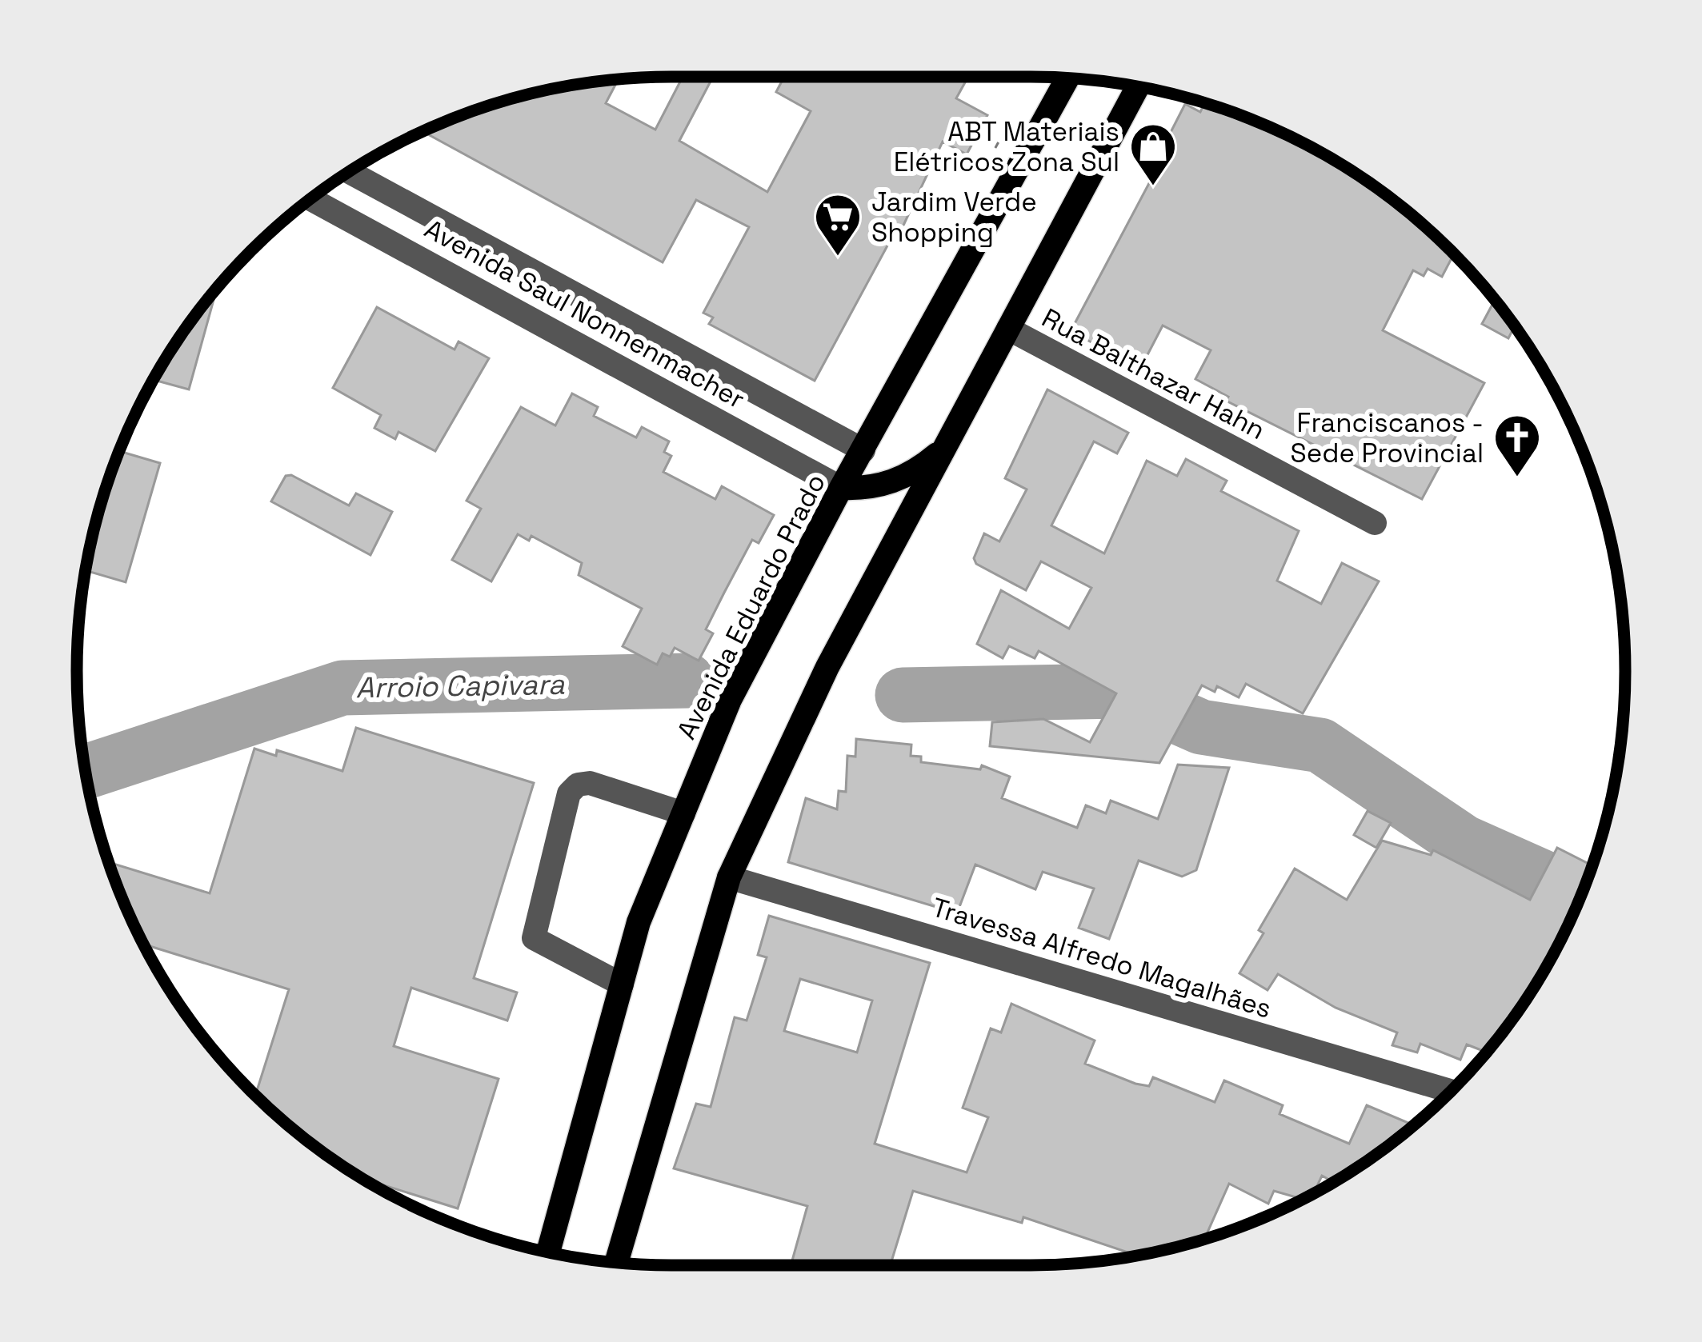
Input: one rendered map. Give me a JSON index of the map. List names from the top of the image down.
{
  "streets": {
    "main road": ["Avenida Eduardo Prado"],
    "street": ["Avenida Saul Nonnenmacher", "Rua Balthazar Hahn", "Travessa Alfredo Magalhães"]
  },
  "crossings": [
    ["Avenida Saul Nonnenmacher", "Avenida Eduardo Prado"]
  ],
  "water": ["Arroio Capivara"],
  "places": {
    "shop": ["ABT Materiais Elétricos Zona Sul"],
    "supermarket": ["Jardim Verde Shopping"],
    "church": ["Franciscanos - Sede Provincial"]
  }
}
